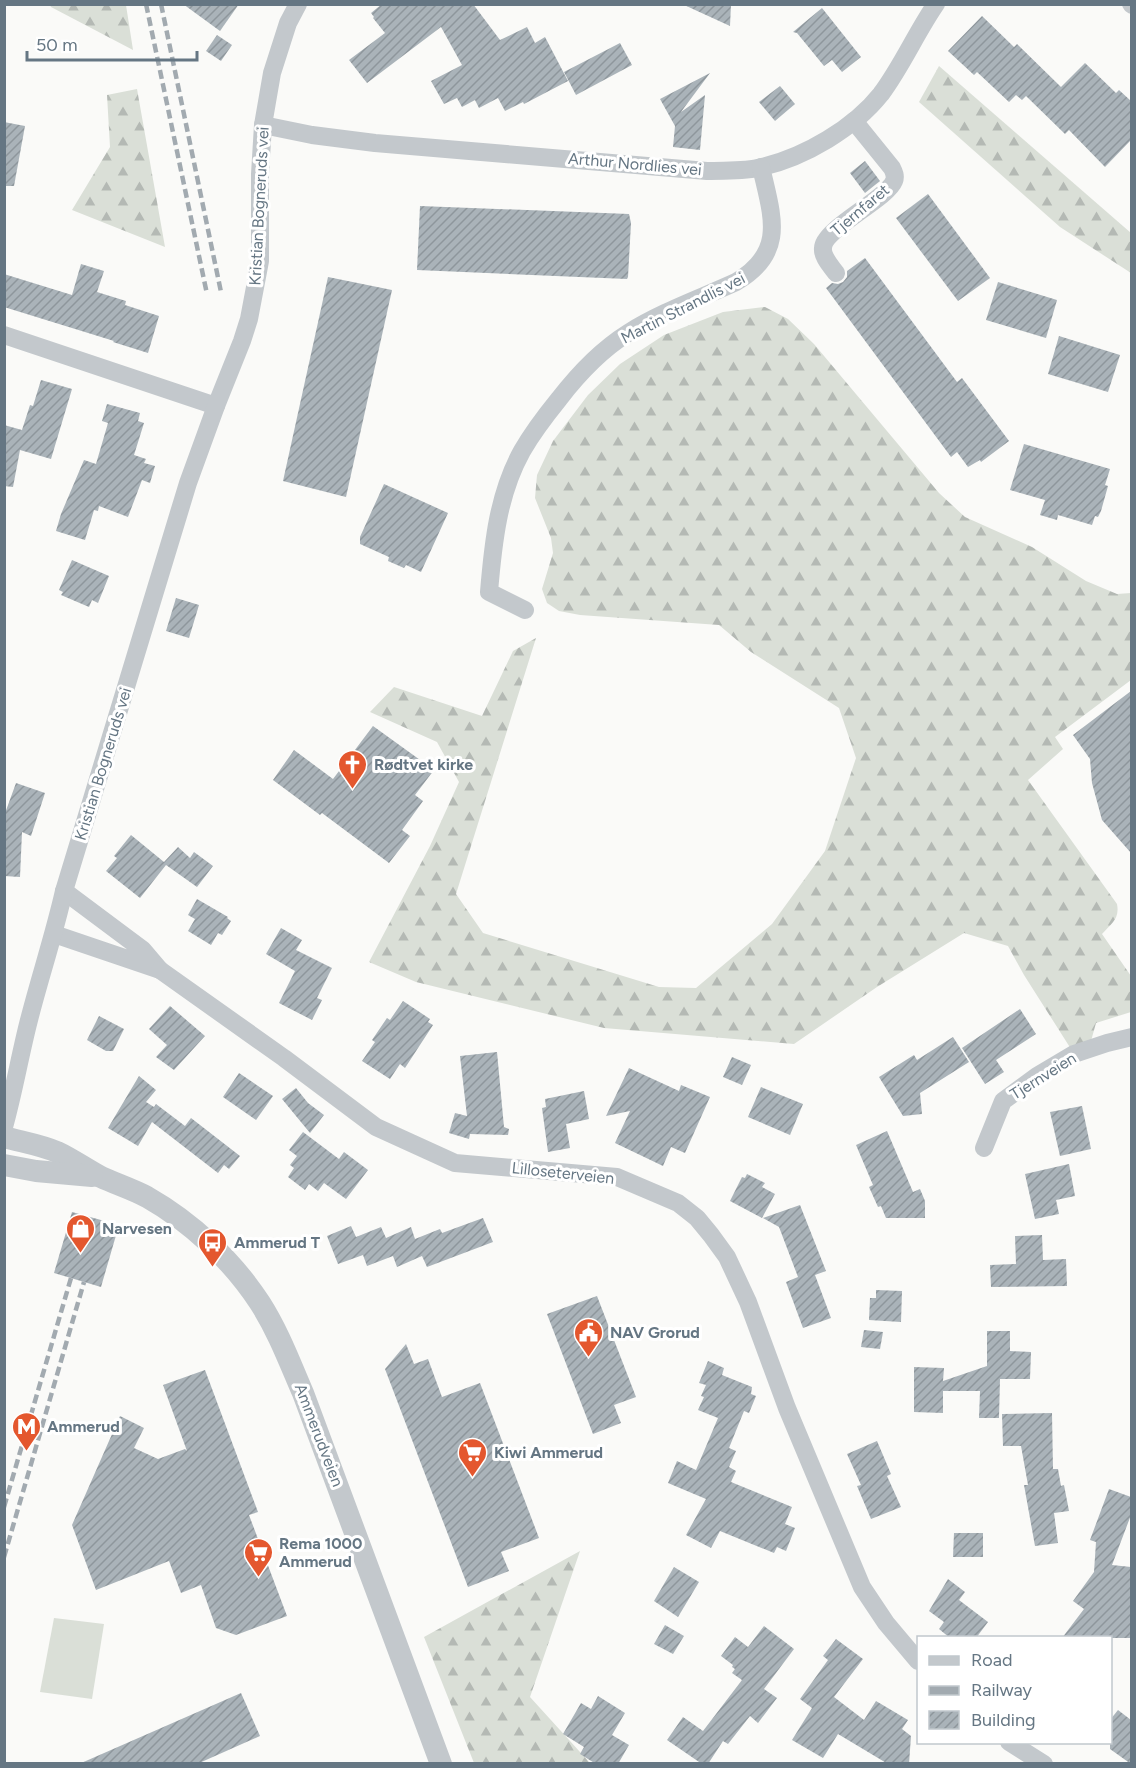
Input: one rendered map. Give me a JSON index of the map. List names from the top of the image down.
{
  "streets": {
    "street": [
      "Arthur Nordlies vei",
      "Kristian Bogneruds vei",
      "Tjernfaret",
      "Martin Strandlis vei",
      "Tjernveien",
      "Lilloseterveien",
      "Ammerudveien"
    ]
  },
  "crossings": [
    ["Arthur Nordlies vei", "Kristian Bogneruds vei"],
    ["Arthur Nordlies vei", "Tjernfaret"],
    ["Arthur Nordlies vei", "Martin Strandlis vei"],
    ["Kristian Bogneruds vei", "Lilloseterveien"]
  ],
  "places": {
    "church": ["Rødtvet kirke"],
    "shop": ["Narvesen"],
    "bus stop": ["Ammerud T"],
    "public building": ["NAV Grorud"],
    "metro station": ["Ammerud"],
    "supermarket": ["Kiwi Ammerud", "Rema 1000 Ammerud"]
  },
  "legend": ["Road", "Railway", "Building"],
  "scale_bar": "50 m"
}
